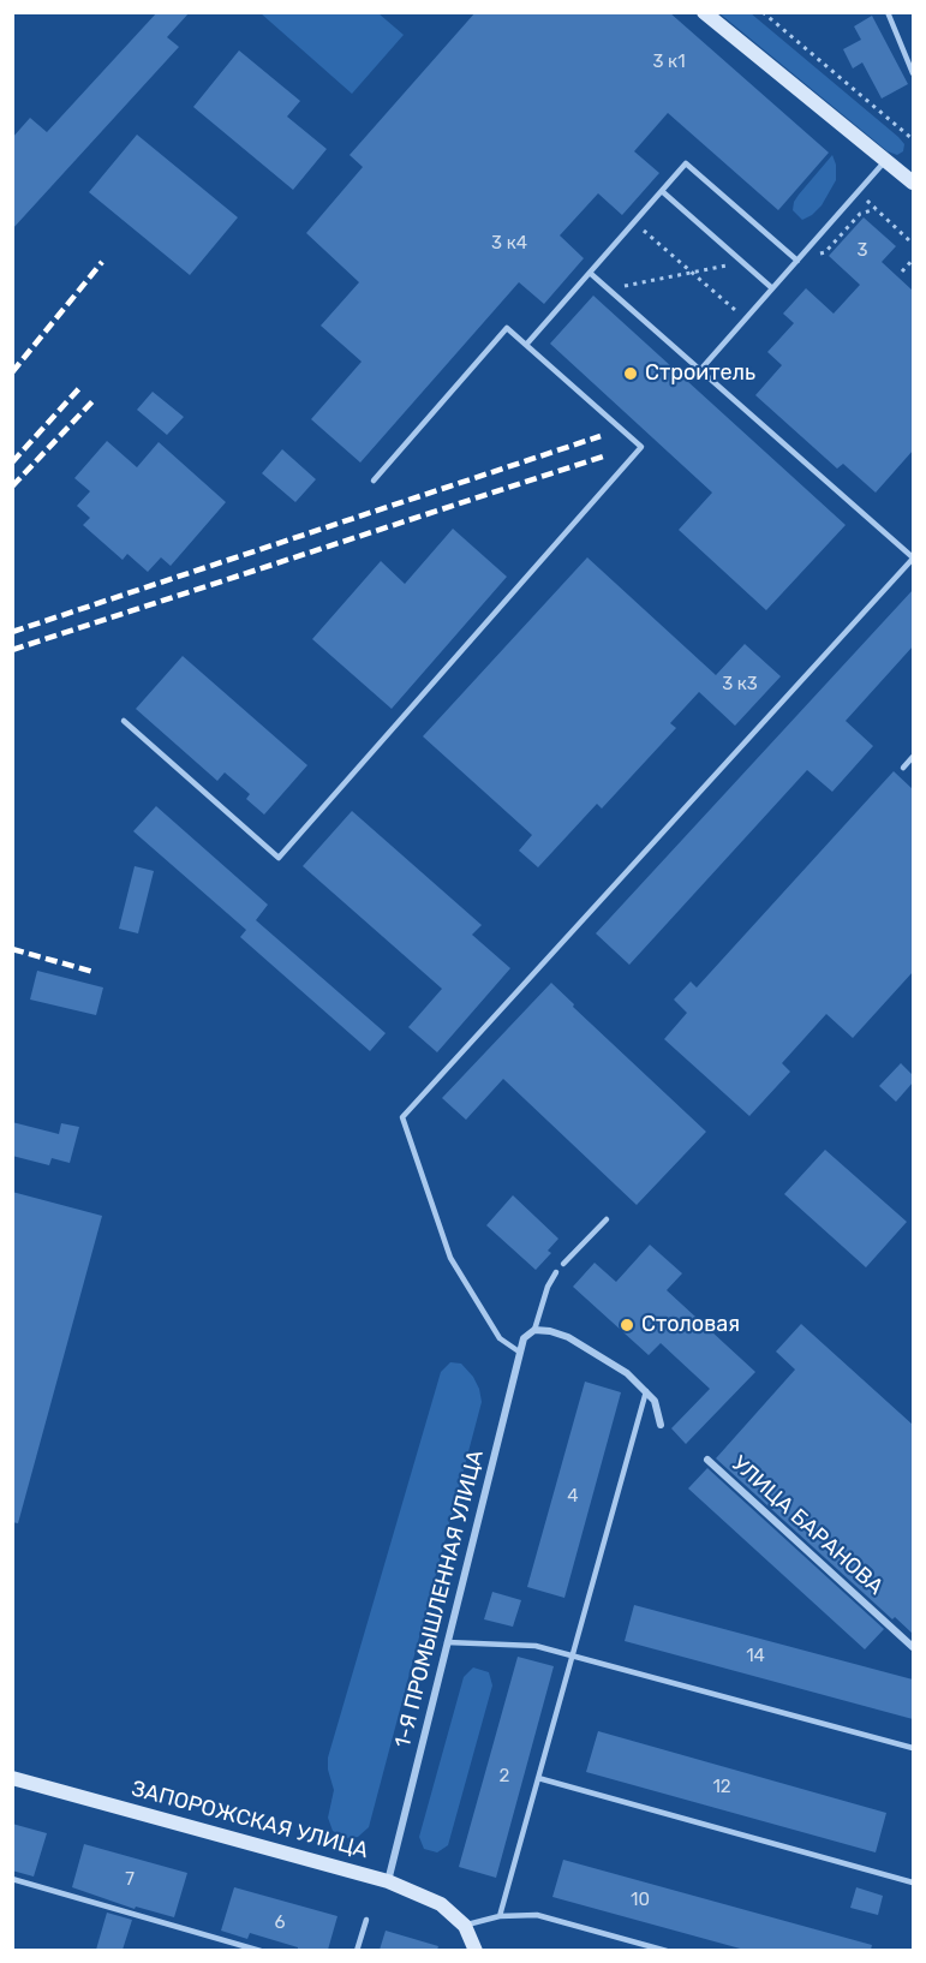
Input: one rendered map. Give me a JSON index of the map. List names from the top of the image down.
{
  "streets": {
    "main road": ["ЗАПОРОЖСКАЯ УЛИЦА"],
    "street": ["УЛИЦА БАРАНОВА", "1-Я ПРОМЫШЛЕННАЯ УЛИЦА"]
  },
  "crossings": [
    ["1-Я ПРОМЫШЛЕННАЯ УЛИЦА", "ЗАПОРОЖСКАЯ УЛИЦА"]
  ],
  "places": ["Строитель", "Столовая"],
  "house_numbers": [
    "3 к1",
    "3 к4",
    "3",
    "3 к3",
    "4",
    "14",
    "2",
    "12",
    "7",
    "10",
    "6"
  ]
}
